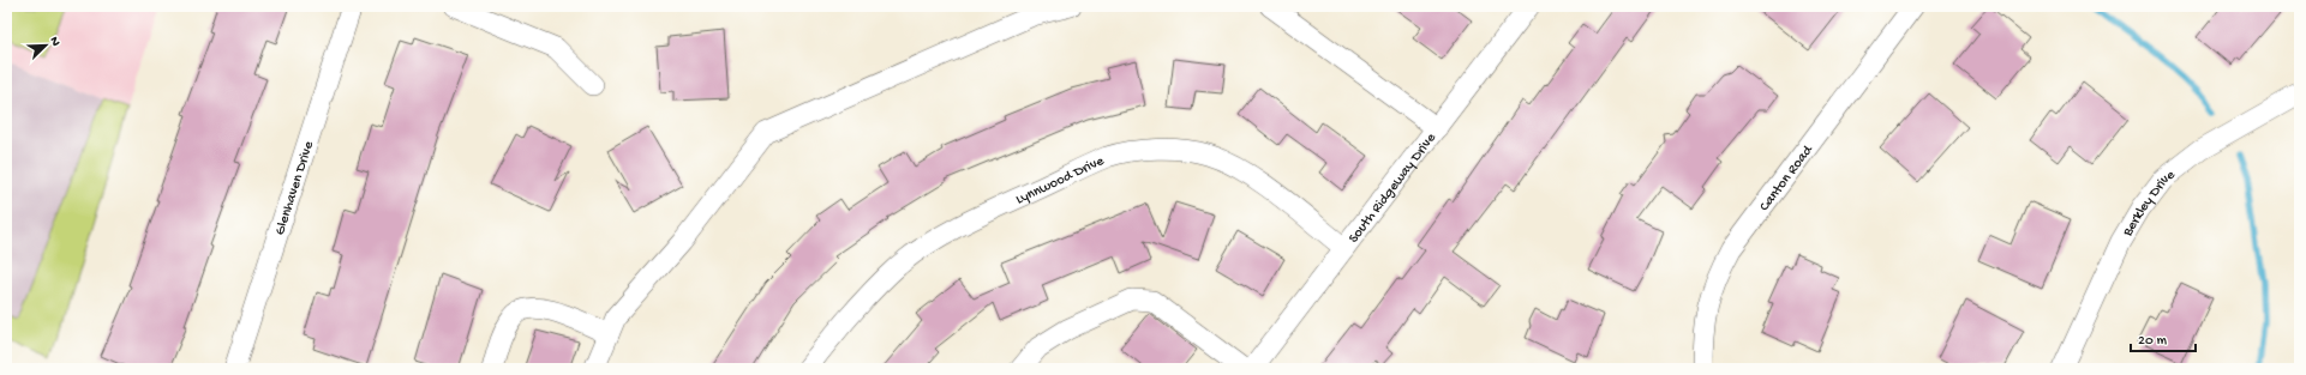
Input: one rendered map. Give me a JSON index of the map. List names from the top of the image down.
{
  "streets": {
    "street": [
      "Canton Road",
      "Lynnwood Drive",
      "Glenhaven Drive",
      "South Ridgeway Drive",
      "Berkley Drive"
    ]
  },
  "crossings": [
    ["Lynnwood Drive", "South Ridgeway Drive"]
  ],
  "scale_bar": "20 m",
  "north": "top right"
}
